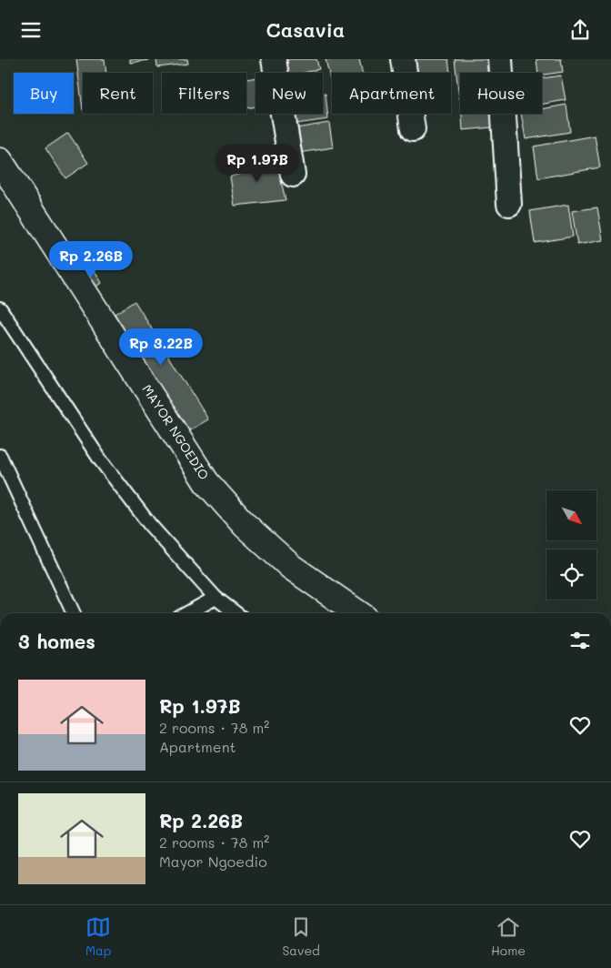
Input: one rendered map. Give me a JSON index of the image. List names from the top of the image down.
{
  "streets": {
    "street": ["MAYOR NGOEDIO"]
  },
  "north": "bottom right",
  "page": {
    "header": "Casavia",
    "chip": [
      "Buy",
      "Rent",
      "Filters",
      "New",
      "Apartment",
      "House"
    ],
    "price": ["Rp 1.97B", "Rp 2.26B", "Rp 3.22B"],
    "heading": "3 homes",
    "list": [
      {
        "name": "Rp 1.97B",
        "note": "2 rooms · 78 m² · Apartment"
      },
      {
        "name": "Rp 2.26B",
        "note": "2 rooms · 78 m² · Mayor Ngoedio"
      }
    ],
    "tabs": ["Map", "Saved", "Home"]
  }
}
